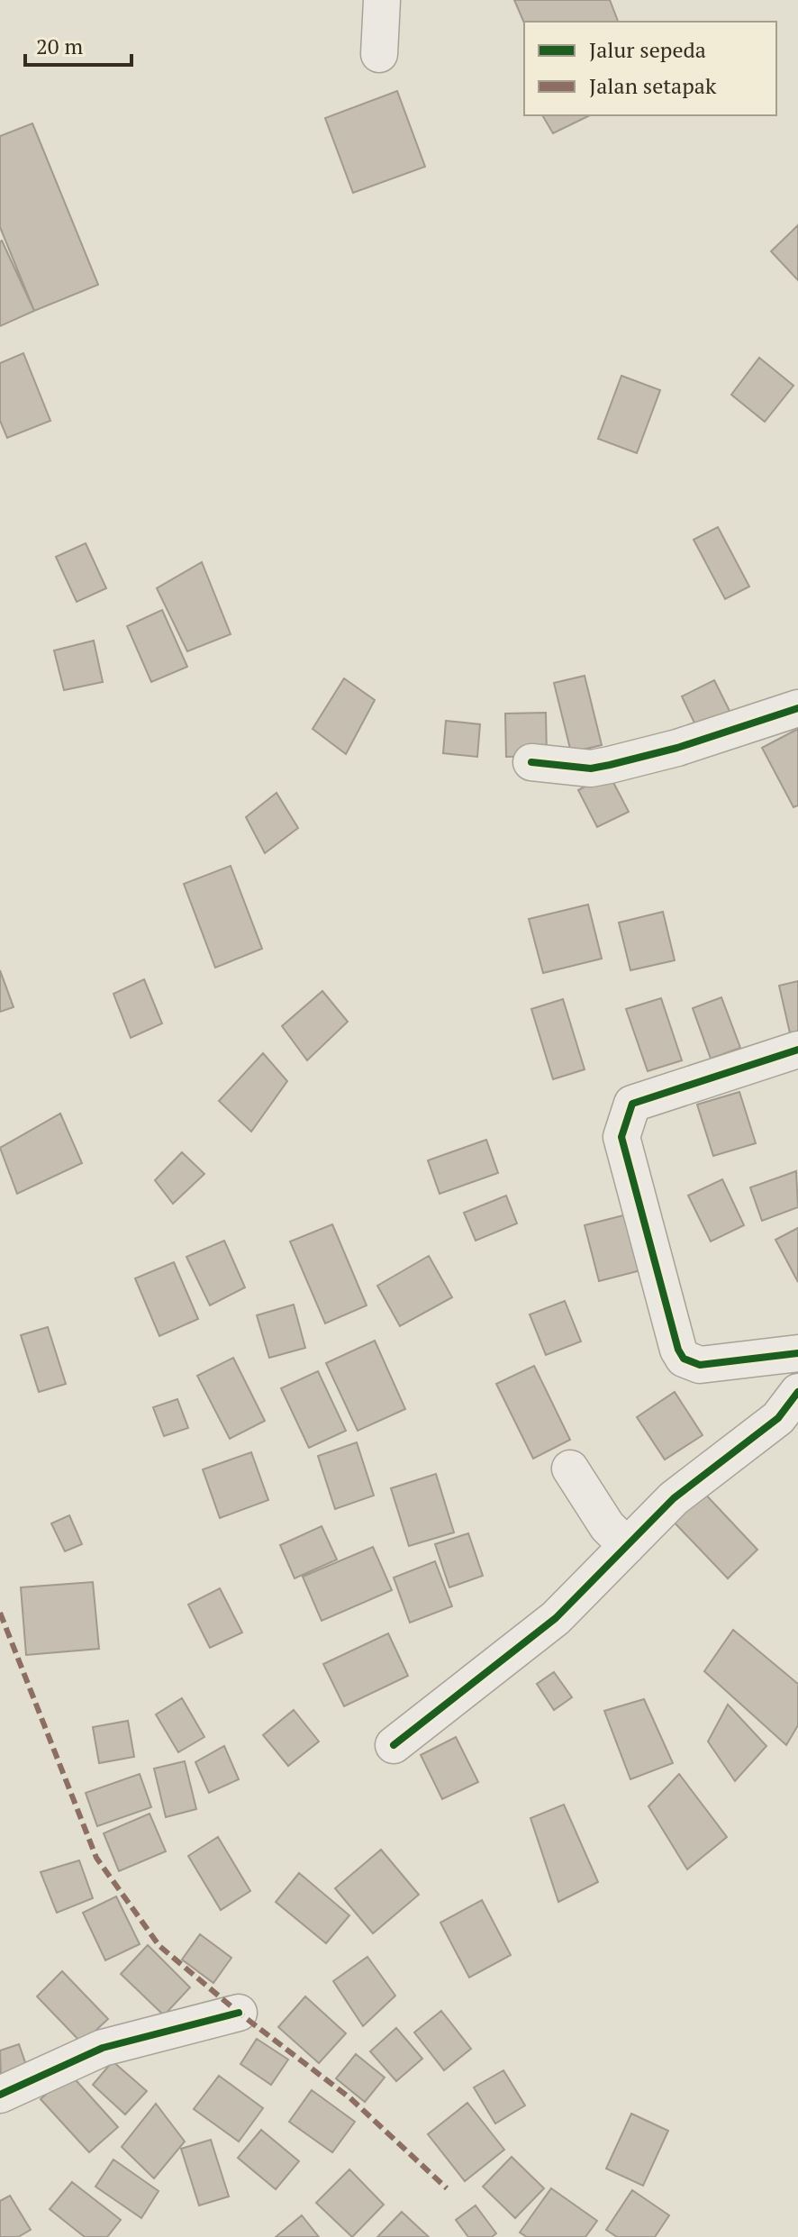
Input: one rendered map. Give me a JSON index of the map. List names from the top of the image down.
{
  "legend": ["Jalur sepeda", "Jalan setapak"],
  "scale_bar": "20 m"
}
